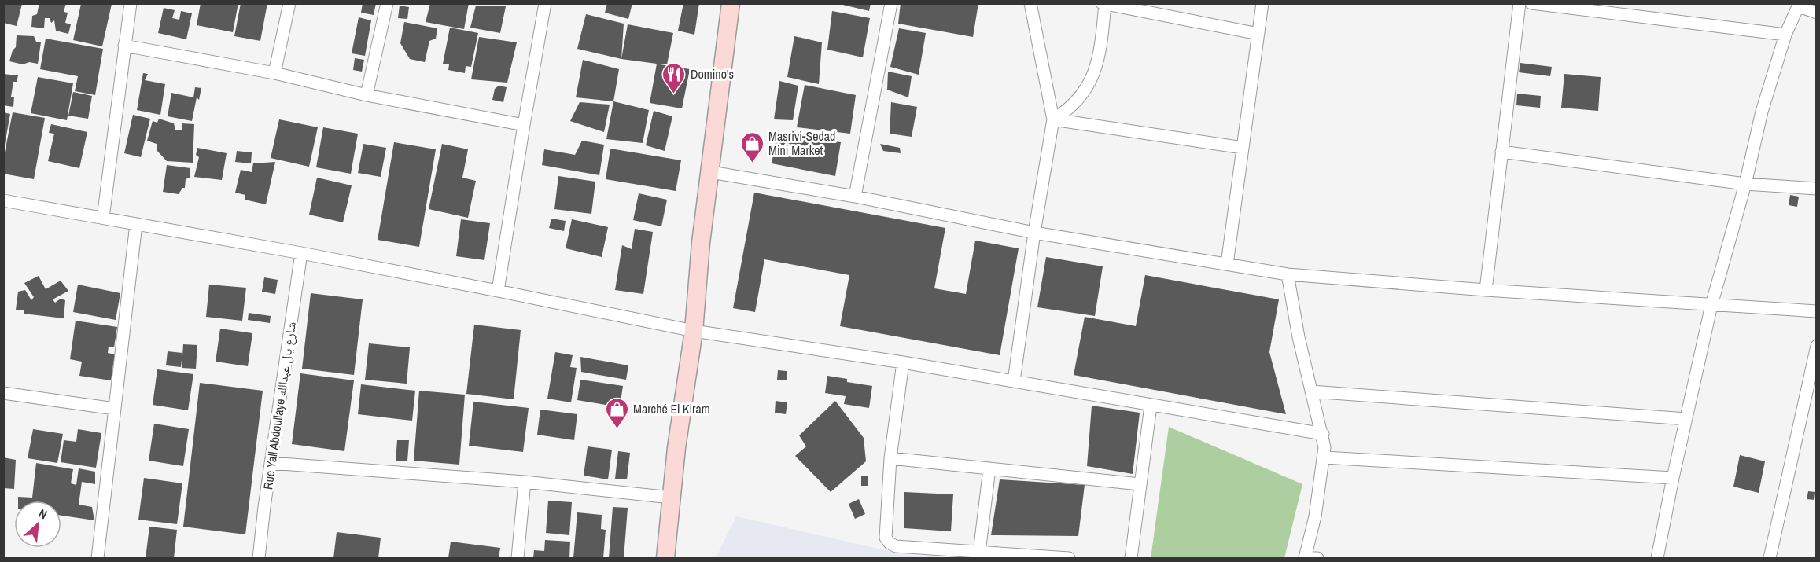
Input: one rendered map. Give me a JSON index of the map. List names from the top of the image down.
{
  "streets": {
    "street": ["Rue Yall Abdoullaye شارع يال عبدالله"]
  },
  "places": {
    "restaurant": ["Domino's"],
    "shop": ["Masrivi-Sedad Mini Market", "Marché El Kiram"]
  },
  "north": "top right"
}
